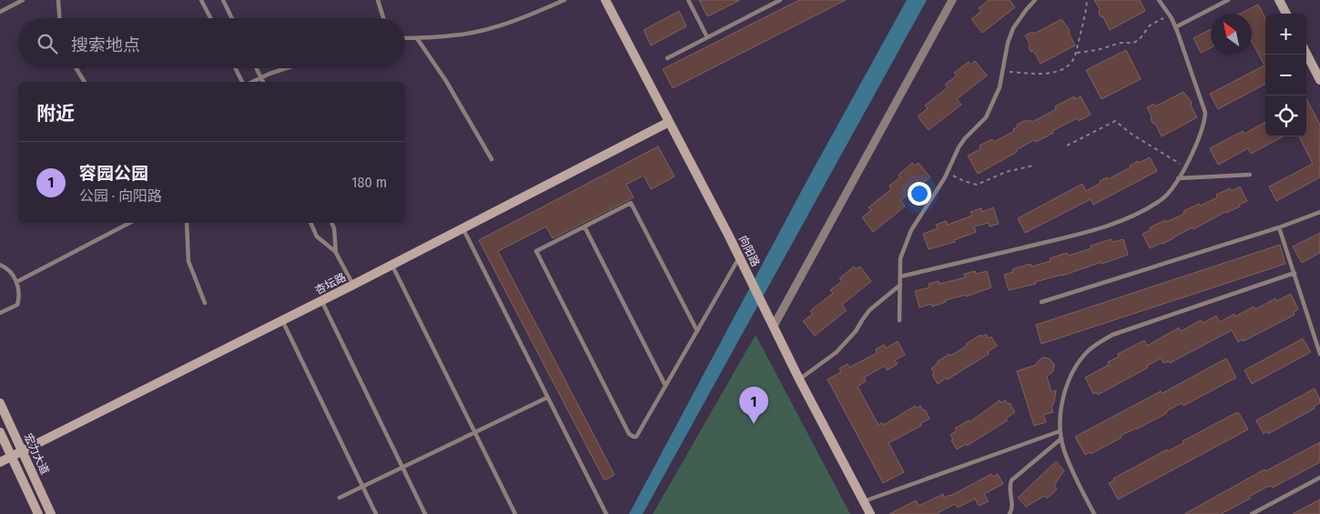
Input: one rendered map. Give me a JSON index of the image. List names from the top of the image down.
{
  "streets": {
    "street": ["向阳路", "杏坛路", "宏力大道"]
  },
  "crossings": [
    ["向阳路", "杏坛路"],
    ["杏坛路", "宏力大道"]
  ],
  "north": "top left",
  "page": {
    "map_buttons": ["+", "−"],
    "search": "搜索地点",
    "heading": "附近",
    "list": [
      {
        "mark": "1",
        "name": "容园公园",
        "note": "公园 · 向阳路",
        "value": "180 m"
      }
    ],
    "pins": "1"
  }
}
